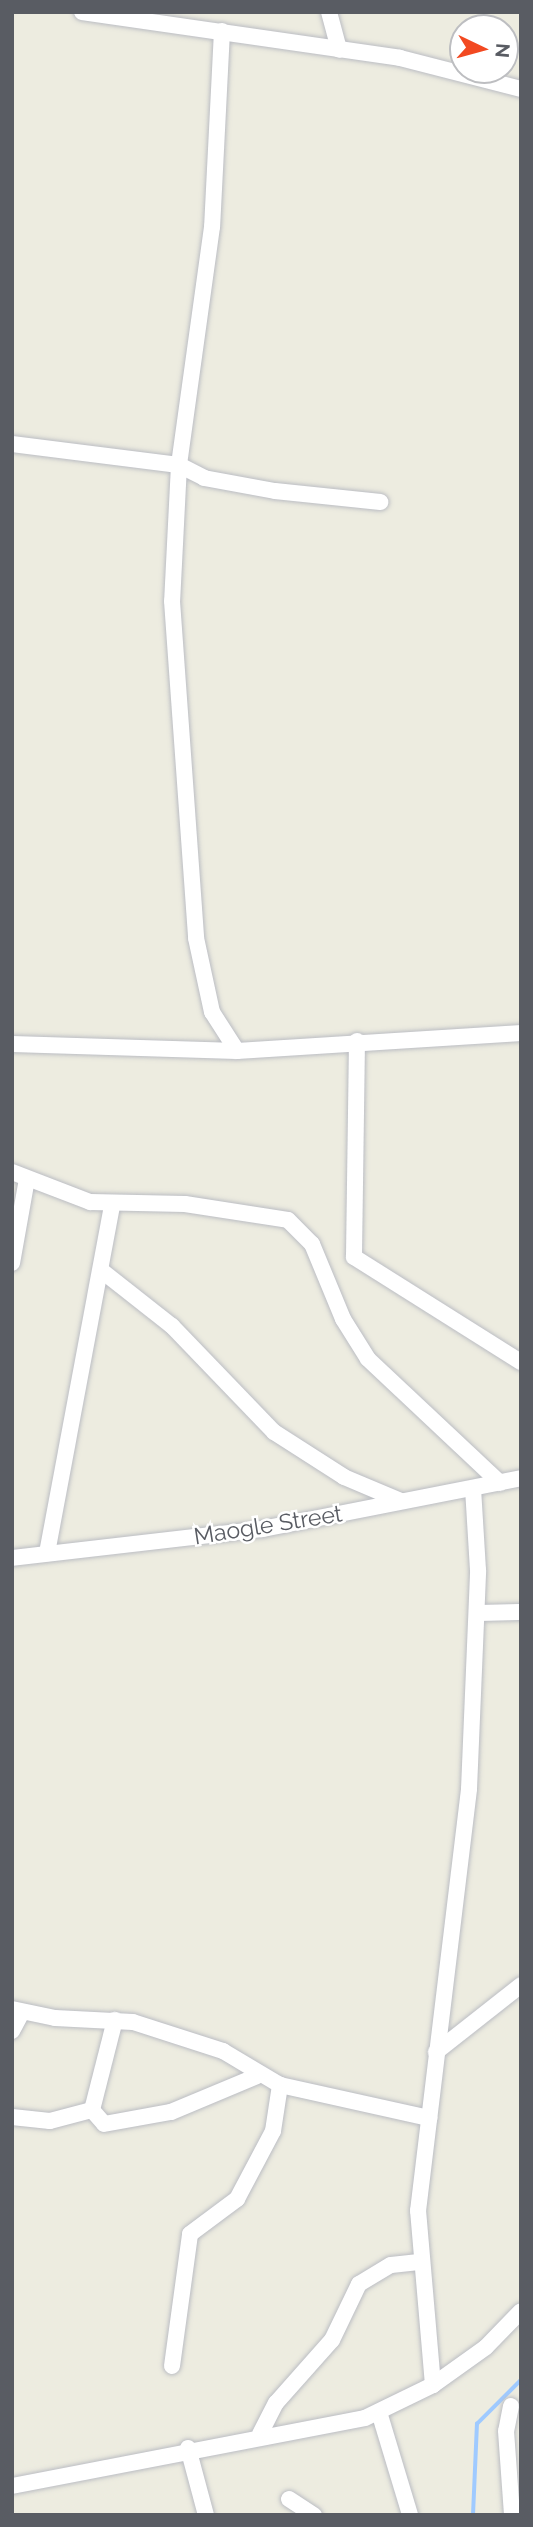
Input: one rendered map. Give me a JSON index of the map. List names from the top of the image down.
{
  "streets": {
    "street": ["Maogle Street"]
  },
  "north": "right"
}
